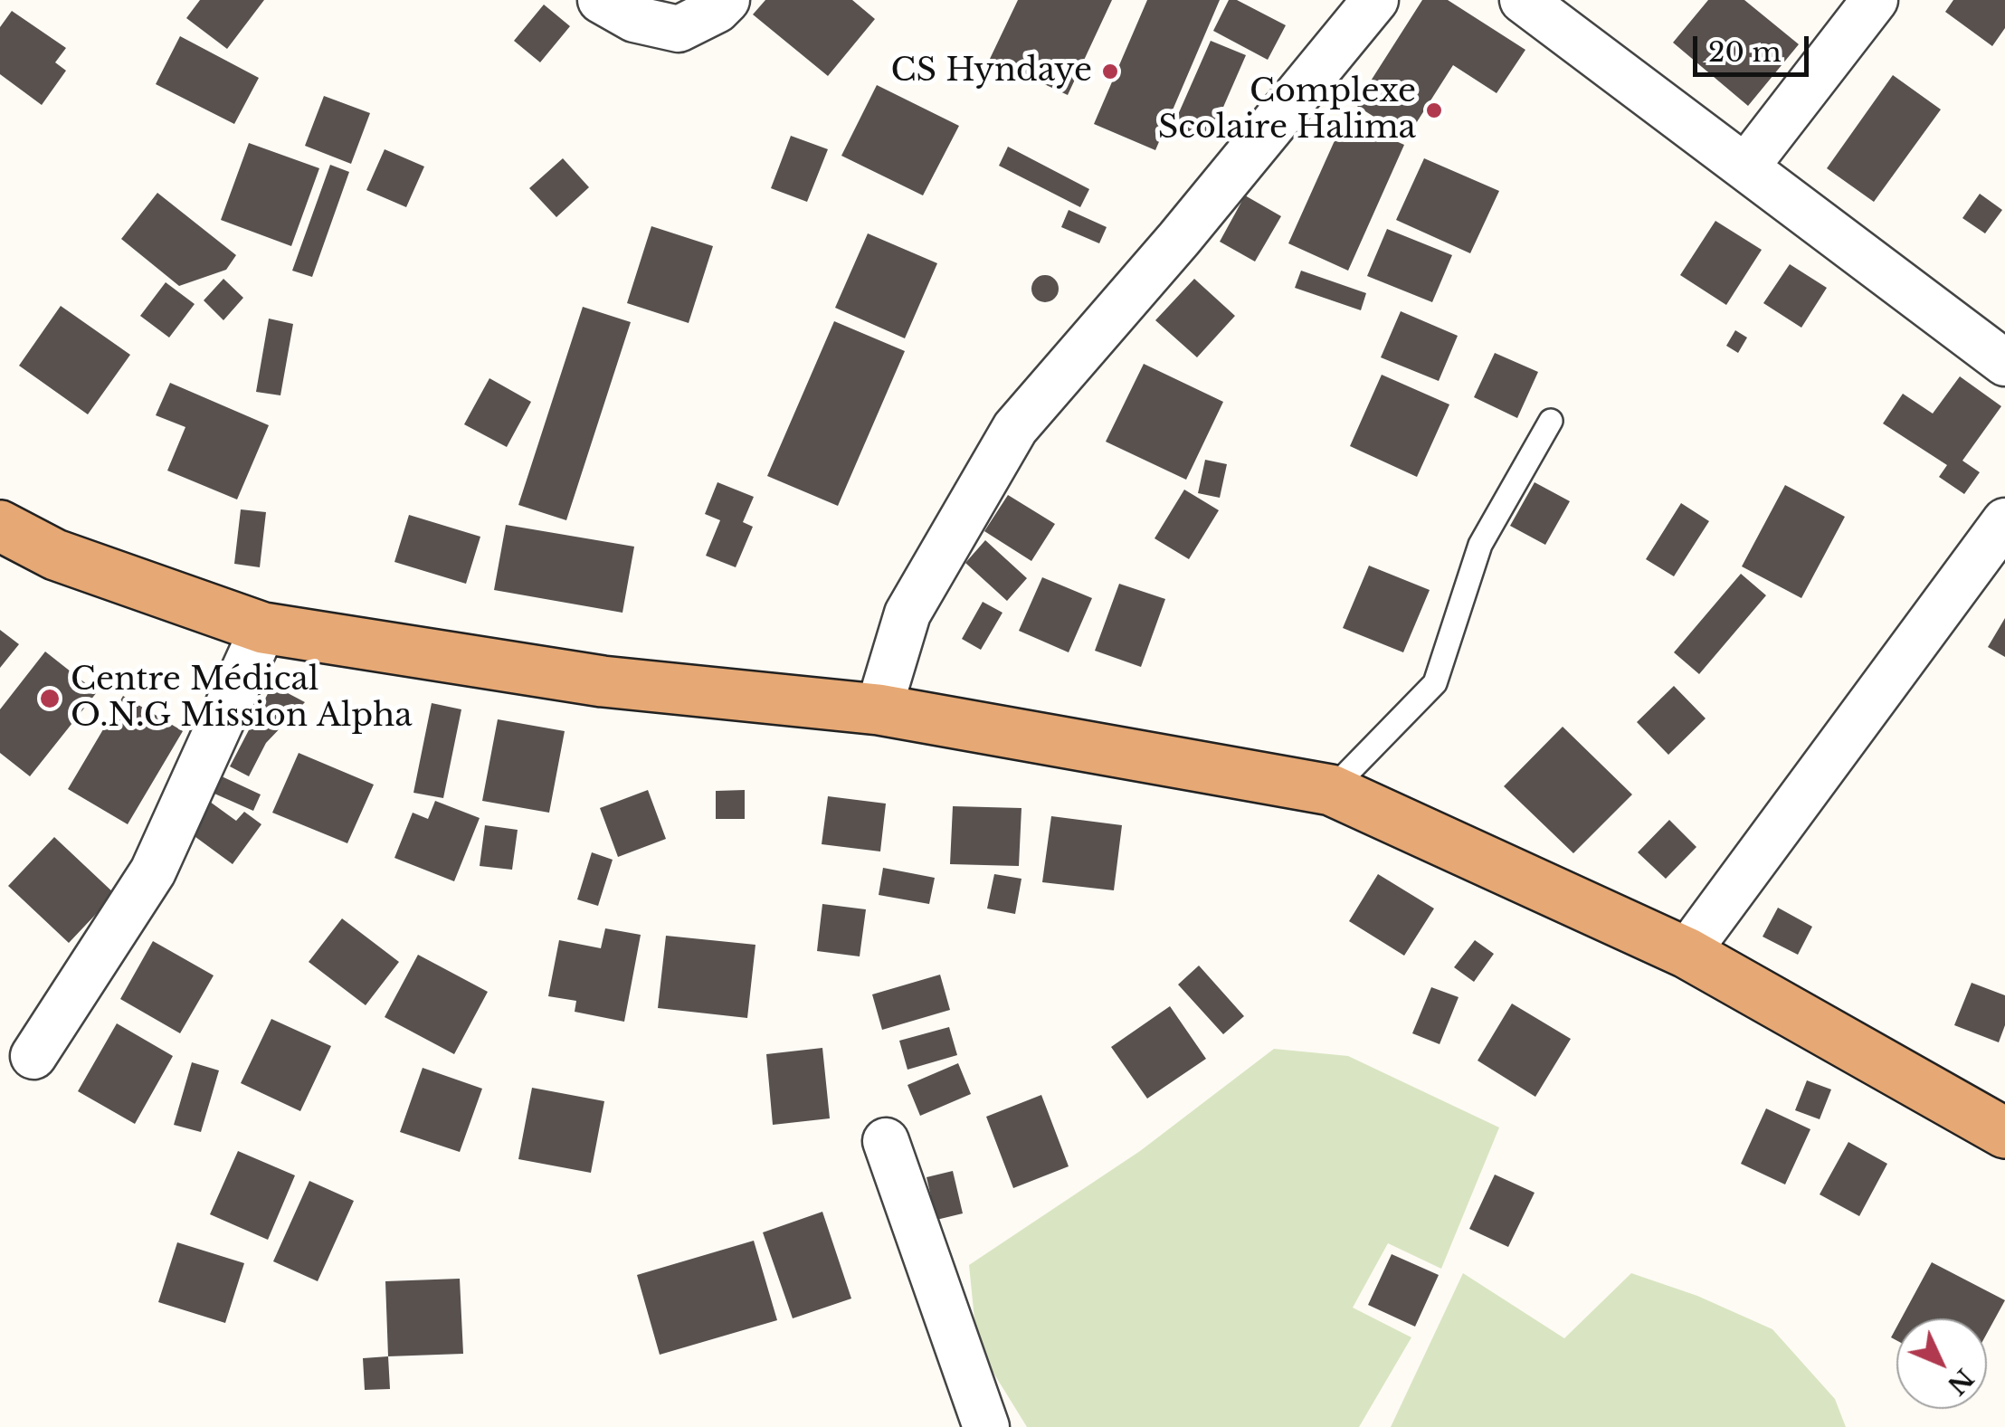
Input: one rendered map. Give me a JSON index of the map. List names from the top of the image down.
{
  "places": ["CS Hyndaye", "Complexe Scolaire Halima", "Centre Médical O.N.G Mission Alpha"],
  "scale_bar": "20 m",
  "north": "bottom right"
}
